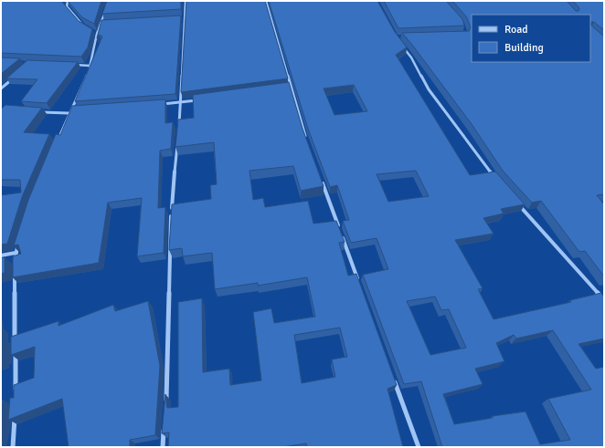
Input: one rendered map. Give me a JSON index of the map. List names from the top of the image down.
{
  "legend": ["Road", "Building"]
}
